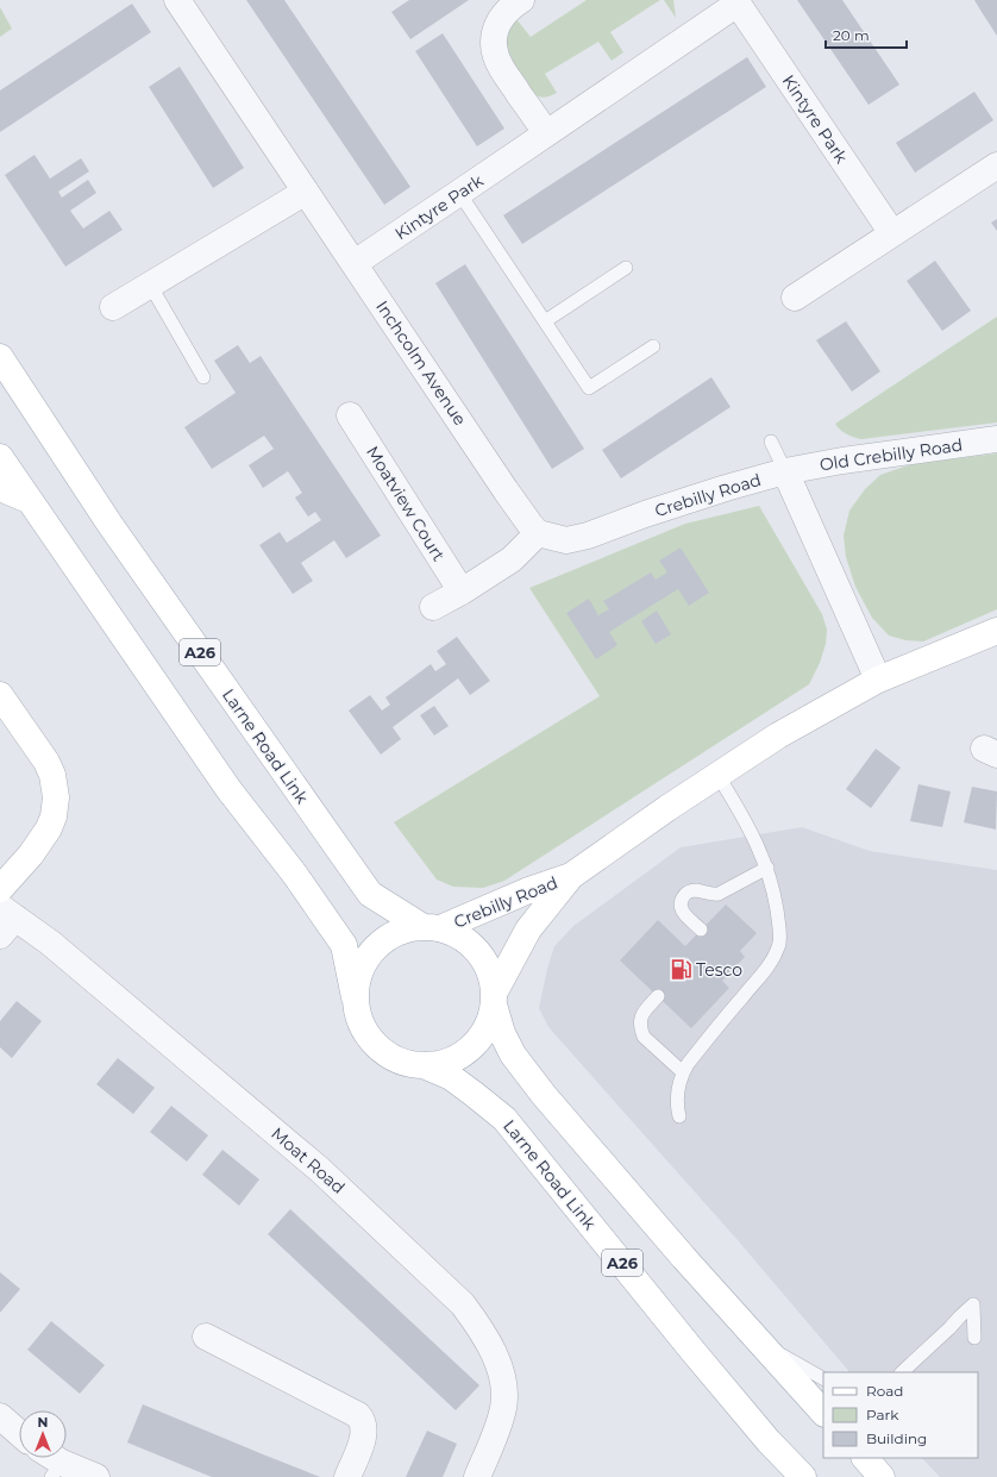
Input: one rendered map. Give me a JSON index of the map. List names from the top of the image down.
{
  "streets": {
    "main road": ["Crebilly Road", "A26", "Larne Road Link"],
    "street": [
      "Kintyre Park",
      "Inchcolm Avenue",
      "Old Crebilly Road",
      "Moatview Court",
      "Moat Road"
    ]
  },
  "crossings": [
    ["Kintyre Park", "Inchcolm Avenue"],
    ["Inchcolm Avenue", "Crebilly Road"],
    ["Old Crebilly Road", "Crebilly Road"],
    ["Crebilly Road", "A26"],
    ["Crebilly Road", "Larne Road Link"],
    ["A26", "Larne Road Link"]
  ],
  "places": {
    "fuel station": ["Tesco"]
  },
  "legend": ["Road", "Park", "Building"],
  "scale_bar": "20 m",
  "north": "top"
}
